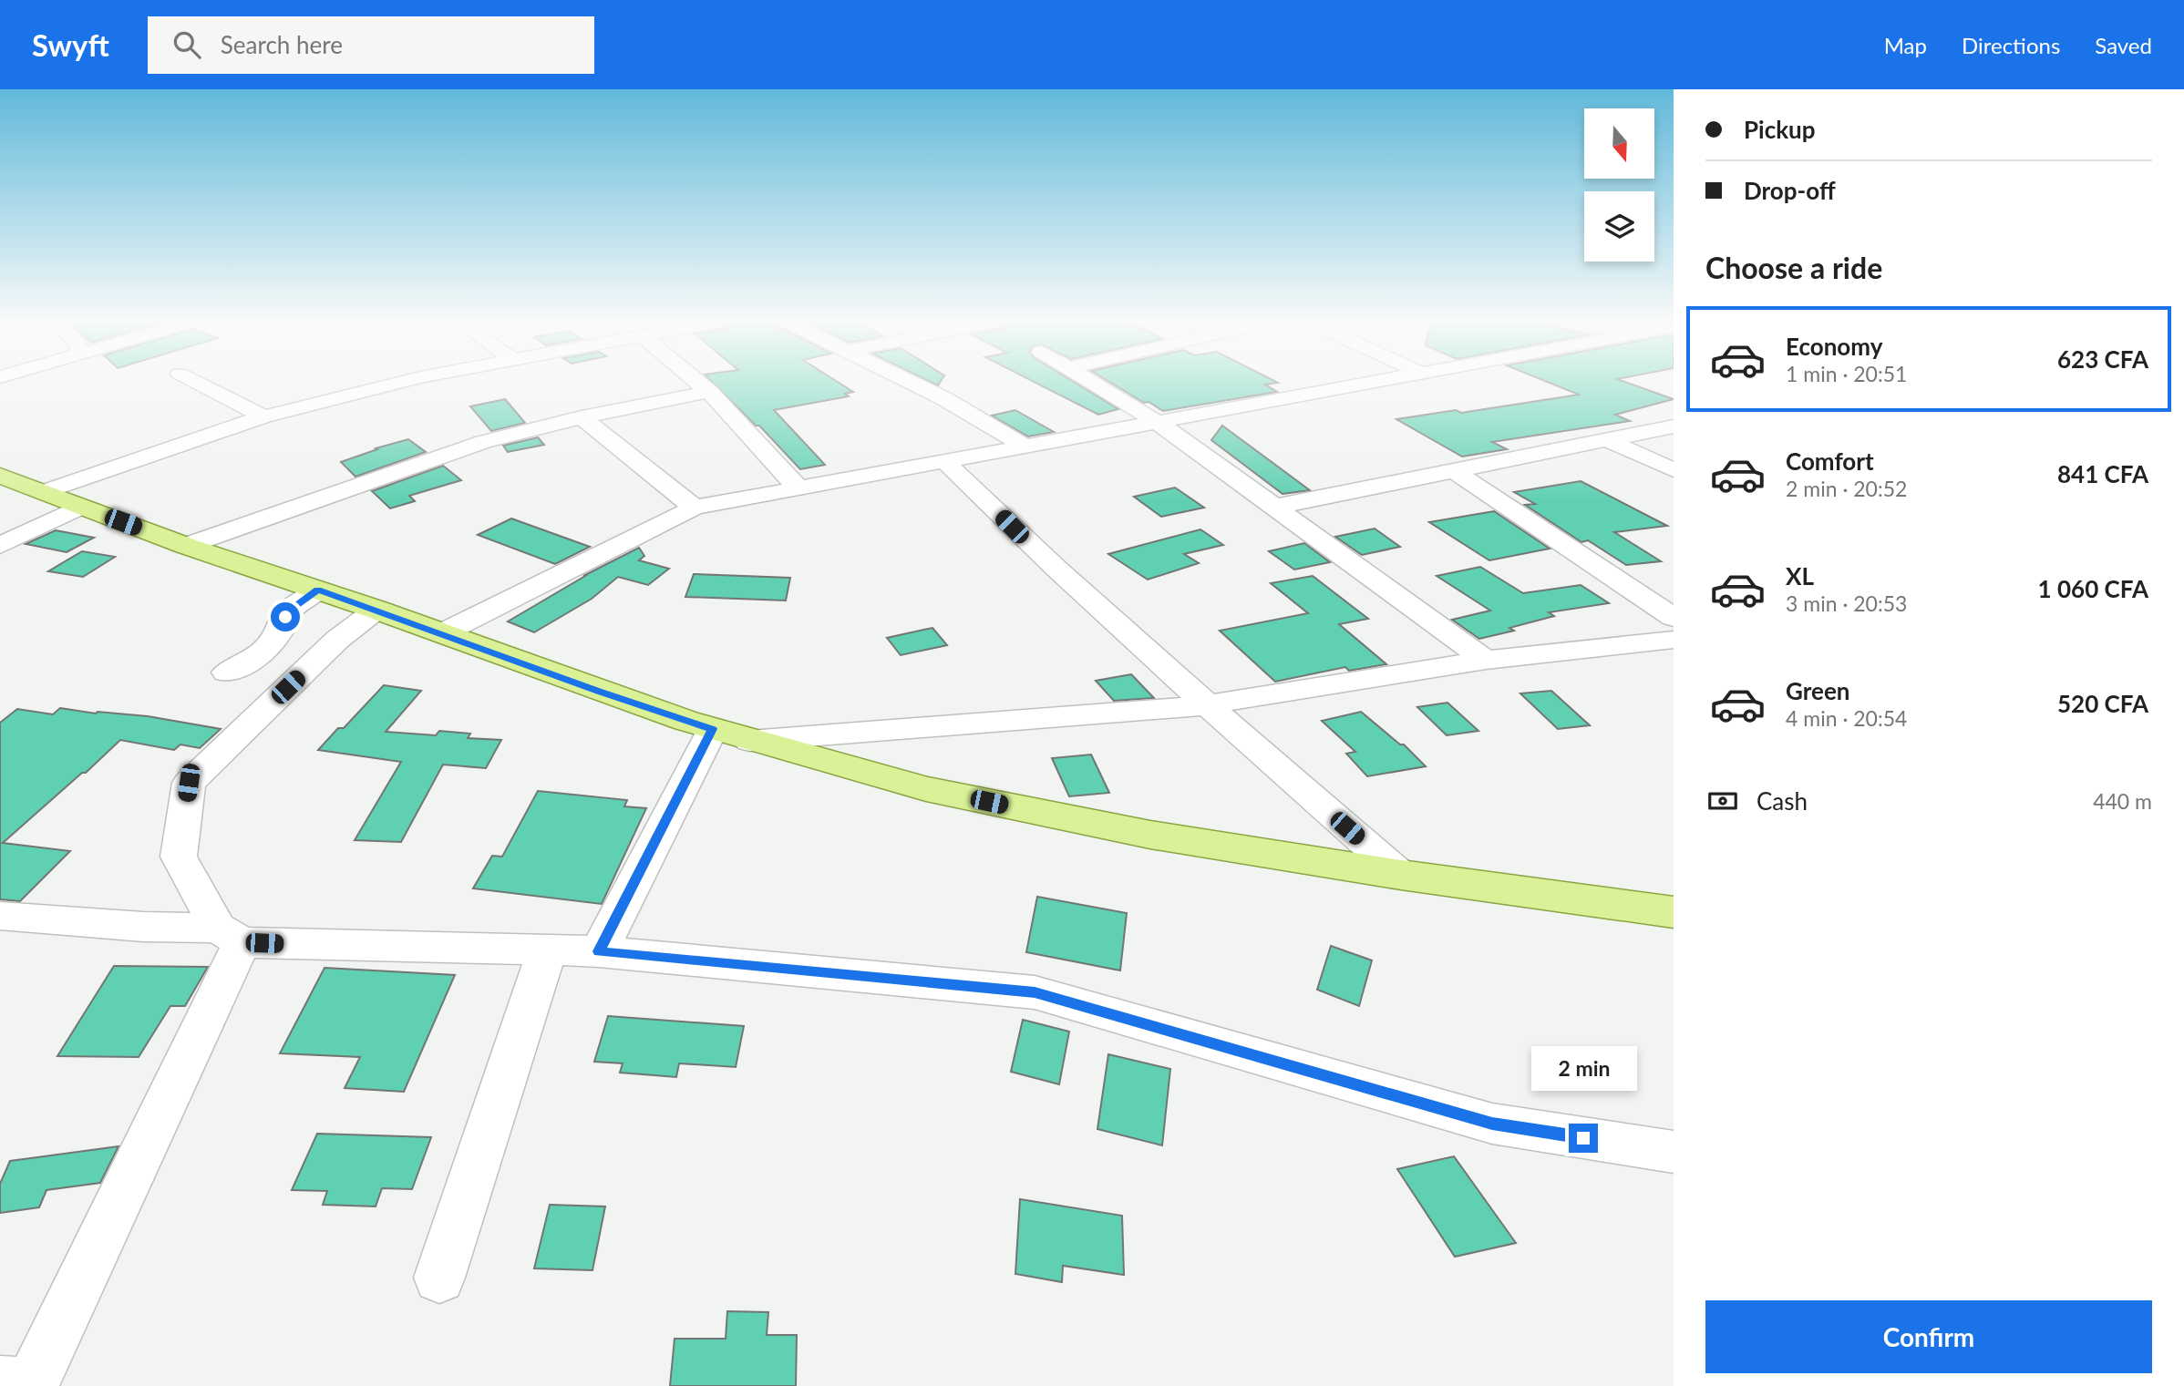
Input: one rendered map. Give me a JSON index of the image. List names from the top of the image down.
{
  "north": "bottom",
  "page": {
    "header": "Swyft",
    "search": "Search here",
    "nav": ["Map", "Directions", "Saved"],
    "banner": ["Pickup", "Drop-off"],
    "heading": "Choose a ride",
    "list": [
      {
        "name": "Economy",
        "note": "1 min · 20:51",
        "value": "623 CFA"
      },
      {
        "name": "Comfort",
        "note": "2 min · 20:52",
        "value": "841 CFA"
      },
      {
        "name": "XL",
        "note": "3 min · 20:53",
        "value": "1 060 CFA"
      },
      {
        "name": "Green",
        "note": "4 min · 20:54",
        "value": "520 CFA"
      }
    ],
    "pay": ["Cash", "440 m"],
    "bubble": "2 min",
    "buttons": "Confirm"
  }
}
